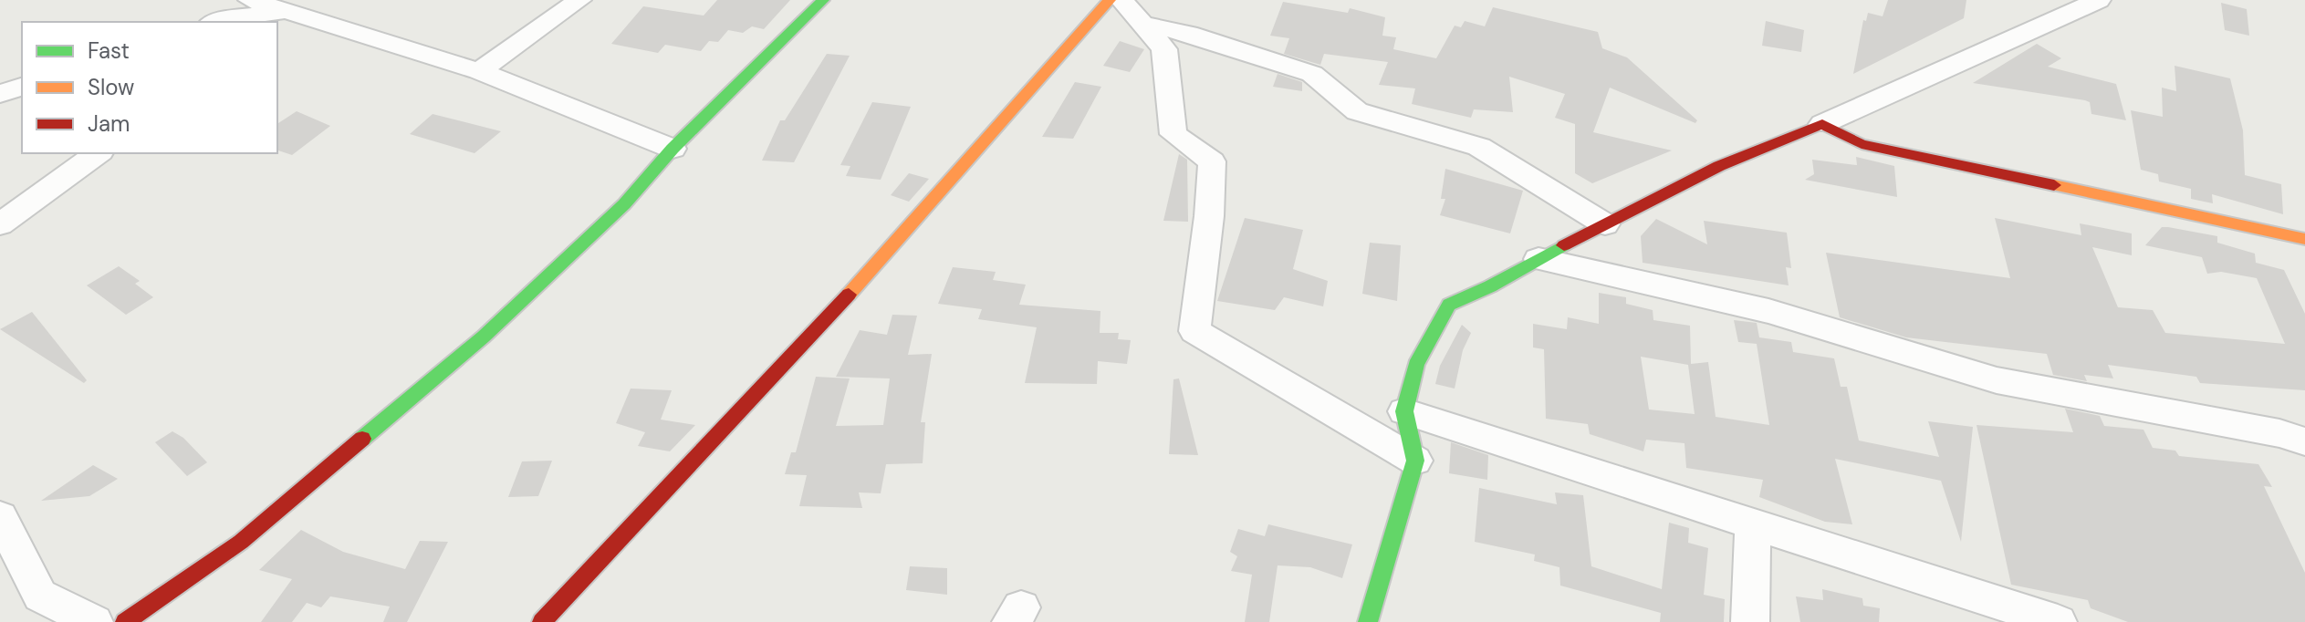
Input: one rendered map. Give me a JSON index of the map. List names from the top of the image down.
{
  "legend": ["Fast", "Slow", "Jam"]
}
